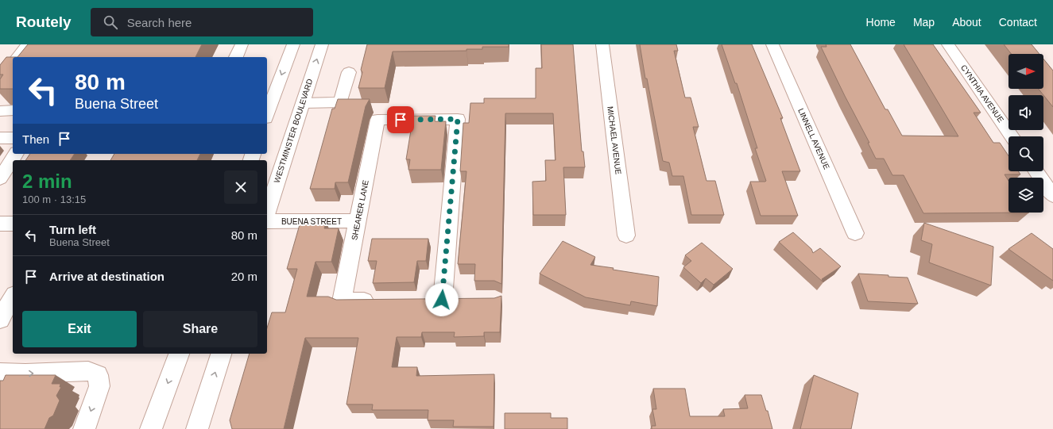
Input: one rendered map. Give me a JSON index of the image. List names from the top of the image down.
{
  "streets": {
    "street": [
      "CYNTHIA AVENUE",
      "WESTMINSTER BOULEVARD",
      "LINNELL AVENUE",
      "MICHAEL AVENUE",
      "SHEARER LANE",
      "BUENA STREET"
    ]
  },
  "crossings": [
    ["SHEARER LANE", "BUENA STREET"]
  ],
  "north": "right",
  "page": {
    "header": "Routely",
    "search": "Search here",
    "nav": [
      "Home",
      "Map",
      "About",
      "Contact"
    ],
    "turn": ["80 m", "Buena Street"],
    "then": "Then",
    "heading": ["2 min", "100 m · 13:15"],
    "list": [
      {
        "name": "Turn left",
        "note": "Buena Street",
        "value": "80 m"
      },
      {
        "name": "Arrive at destination",
        "value": "20 m"
      }
    ],
    "buttons": ["Exit", "Share"]
  }
}
